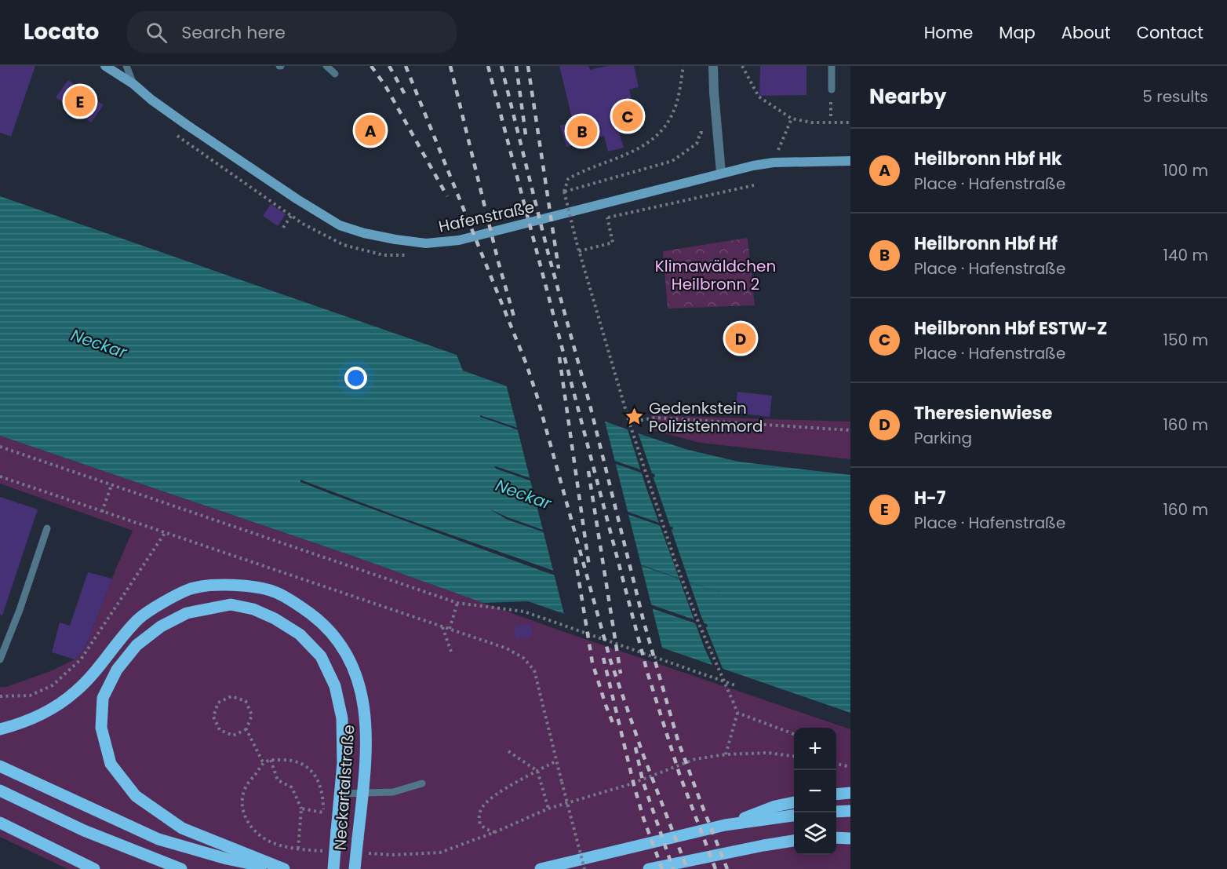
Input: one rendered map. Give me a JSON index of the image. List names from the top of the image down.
{
  "streets": {
    "main road": ["Hafenstraße", "Neckartalstraße"]
  },
  "water": ["Neckar"],
  "parks": ["Klimawäldchen Heilbronn 2"],
  "places": {
    "place": ["Gedenkstein Polizistenmord"]
  },
  "page": {
    "header": "Locato",
    "search": "Search here",
    "nav": [
      "Home",
      "Map",
      "About",
      "Contact"
    ],
    "heading": ["Nearby", "5 results"],
    "pins": [
      "E",
      "C",
      "A",
      "B",
      "D"
    ],
    "list": [
      {
        "mark": "A",
        "name": "Heilbronn Hbf Hk",
        "note": "Place · Hafenstraße",
        "value": "100 m"
      },
      {
        "mark": "B",
        "name": "Heilbronn Hbf Hf",
        "note": "Place · Hafenstraße",
        "value": "140 m"
      },
      {
        "mark": "C",
        "name": "Heilbronn Hbf ESTW-Z",
        "note": "Place · Hafenstraße",
        "value": "150 m"
      },
      {
        "mark": "D",
        "name": "Theresienwiese",
        "note": "Parking",
        "value": "160 m"
      },
      {
        "mark": "E",
        "name": "H-7",
        "note": "Place · Hafenstraße",
        "value": "160 m"
      }
    ],
    "map_buttons": ["+", "−"]
  }
}
